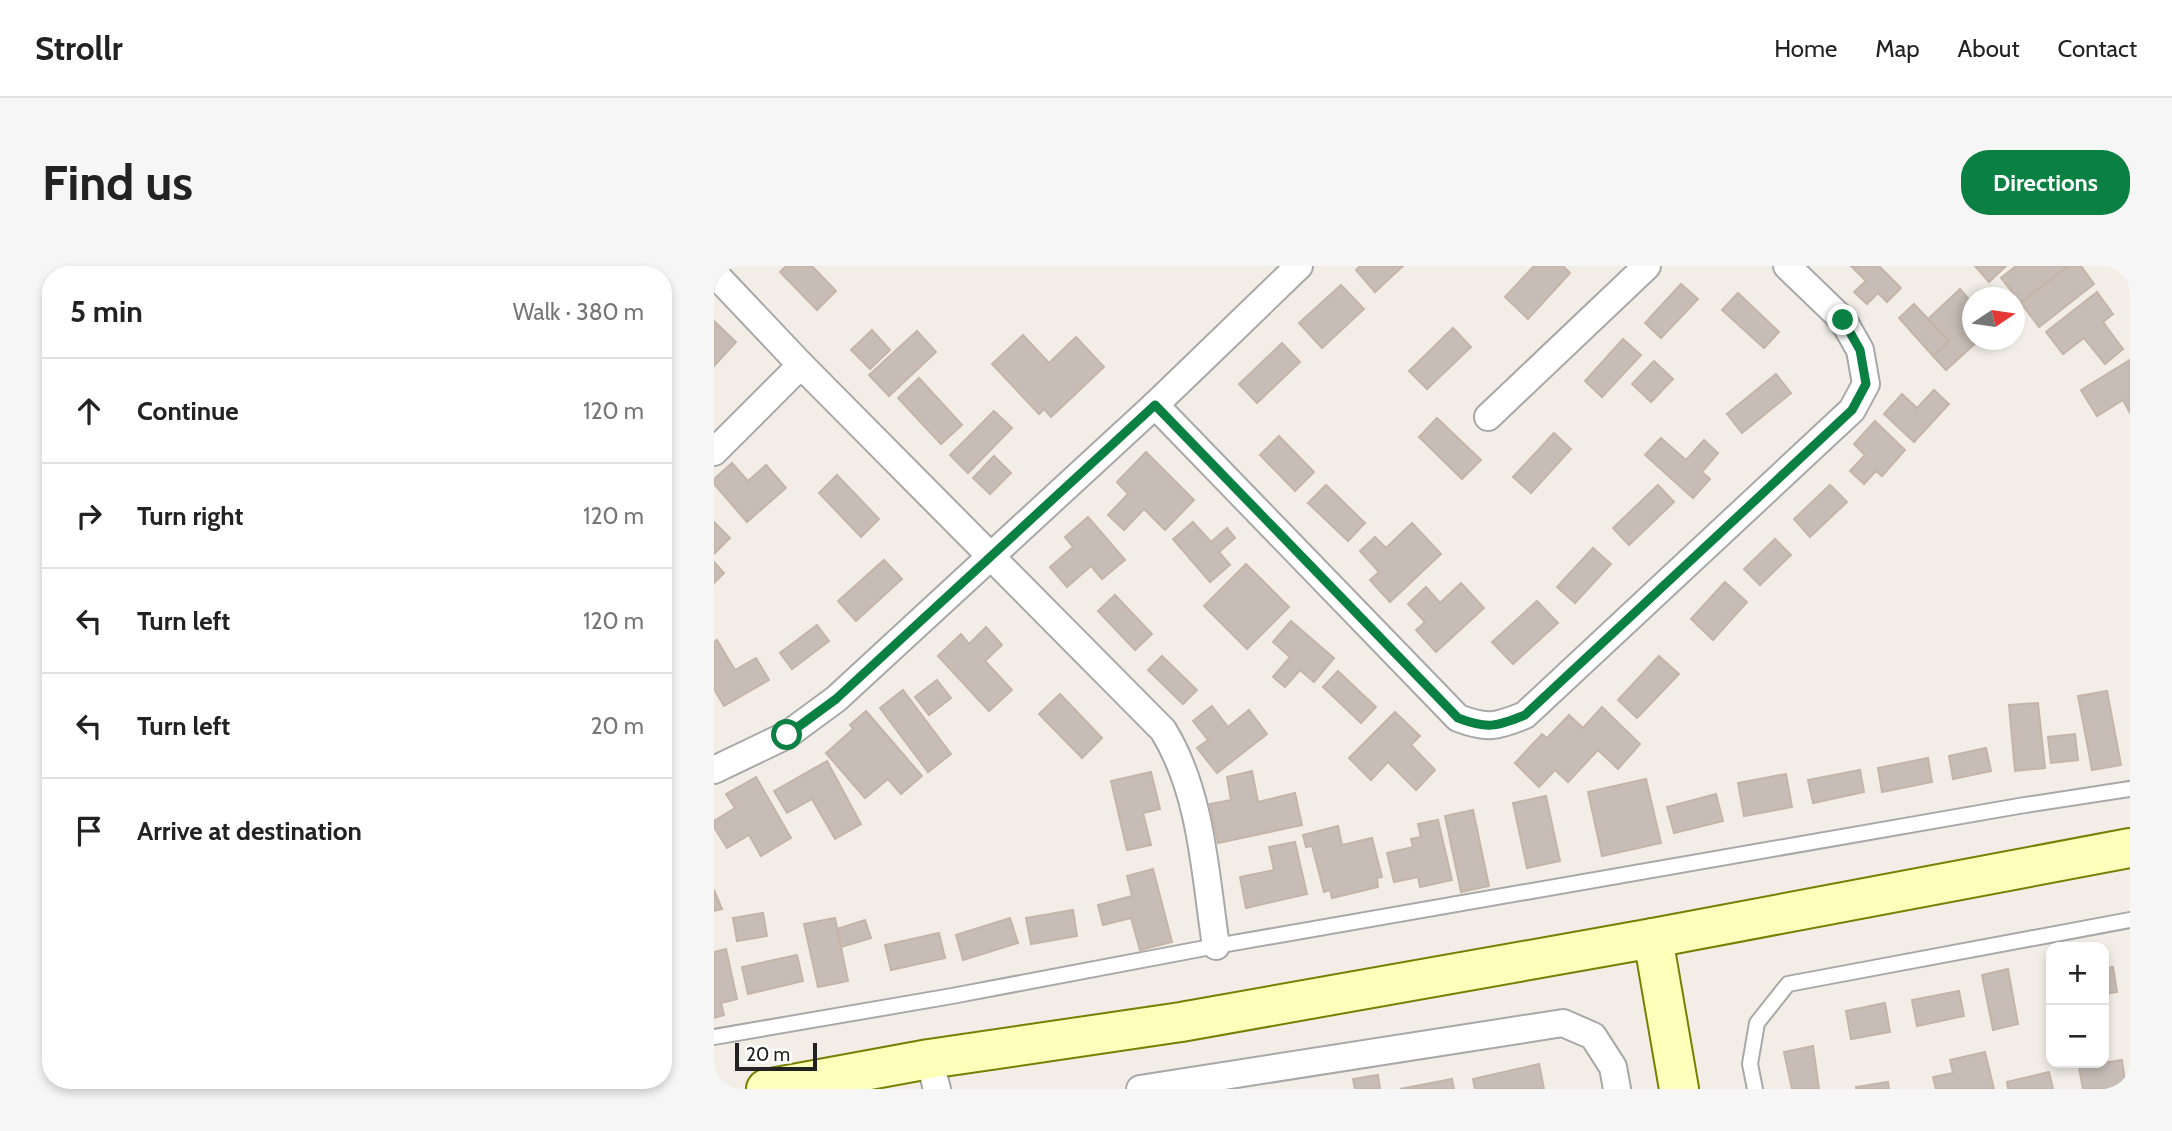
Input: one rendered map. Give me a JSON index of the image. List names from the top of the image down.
{
  "scale_bar": "20 m",
  "north": "right",
  "page": {
    "header": "Strollr",
    "nav": [
      "Home",
      "Map",
      "About",
      "Contact"
    ],
    "buttons": "Directions",
    "title": "Find us",
    "heading": ["5 min", "Walk · 380 m"],
    "list": [
      ["Continue", "120 m"],
      ["Turn right", "120 m"],
      ["Turn left", "120 m"],
      ["Turn left", "20 m"],
      "Arrive at destination"
    ],
    "map_buttons": ["+", "−"],
    "scale": "20 m"
  }
}
